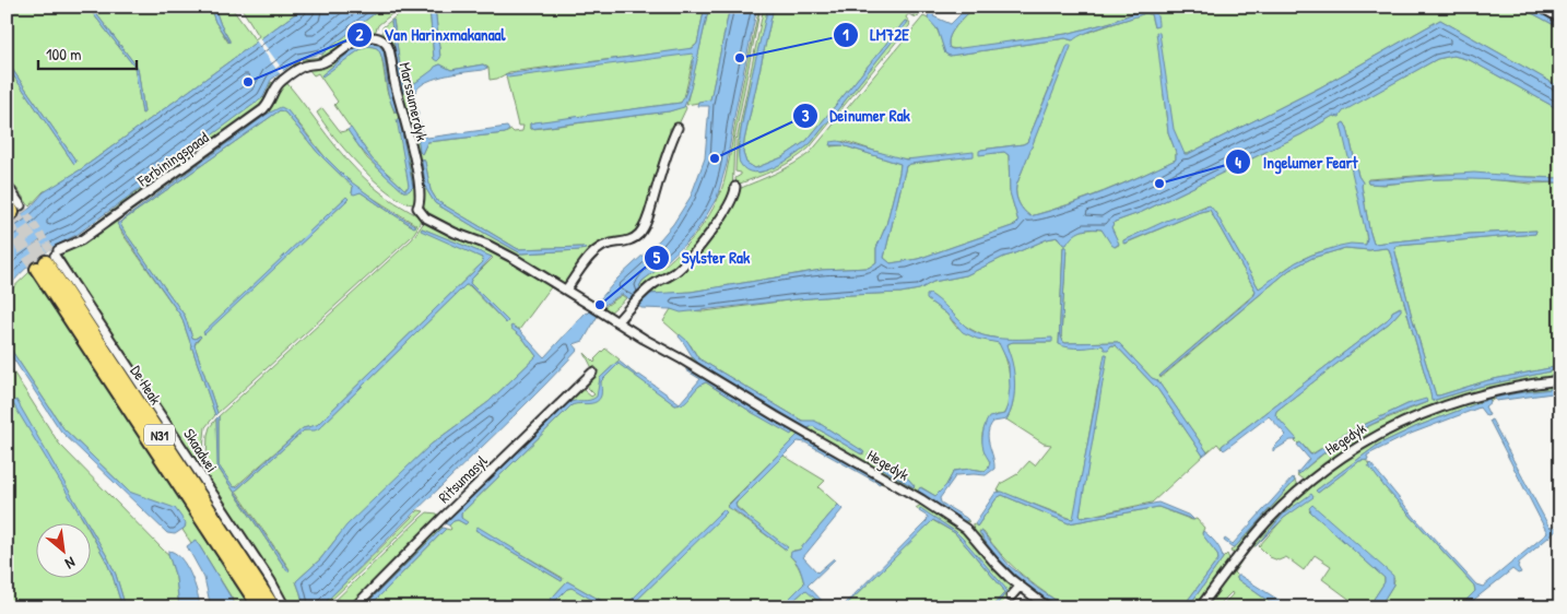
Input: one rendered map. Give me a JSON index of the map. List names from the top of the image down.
{
  "streets": {
    "highway": ["De Heak", "N31"],
    "street": [
      "Marssumerdyk",
      "Ferbiningspaad",
      "Hegedyk",
      "Skaadwei",
      "Ritsumasyl"
    ]
  },
  "crossings": [
    ["Marssumerdyk", "Ferbiningspaad"],
    ["Ferbiningspaad", "De Heak"],
    ["Ferbiningspaad", "Skaadwei"],
    ["De Heak", "Skaadwei"]
  ],
  "places": [
    "LM72E",
    "Van Harinxmakanaal",
    "Deinumer Rak",
    "Ingelumer Feart",
    "Sylster Rak"
  ],
  "scale_bar": "100 m",
  "north": "bottom right"
}
